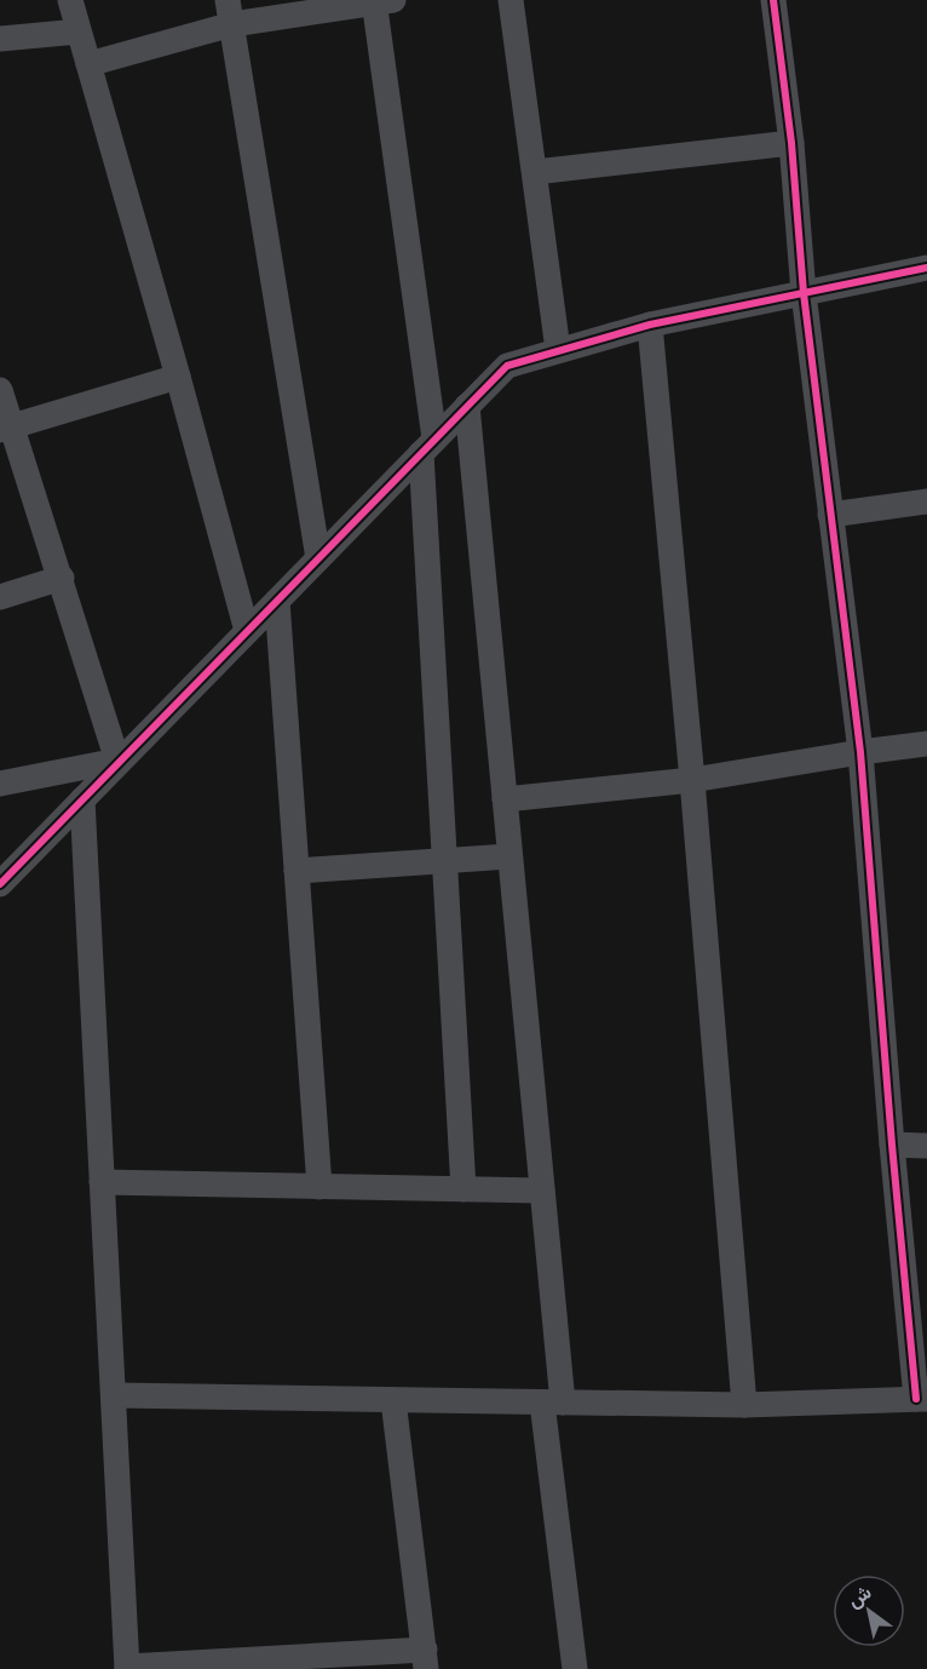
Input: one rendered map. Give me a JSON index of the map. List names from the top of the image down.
{
  "north": "top left"
}
